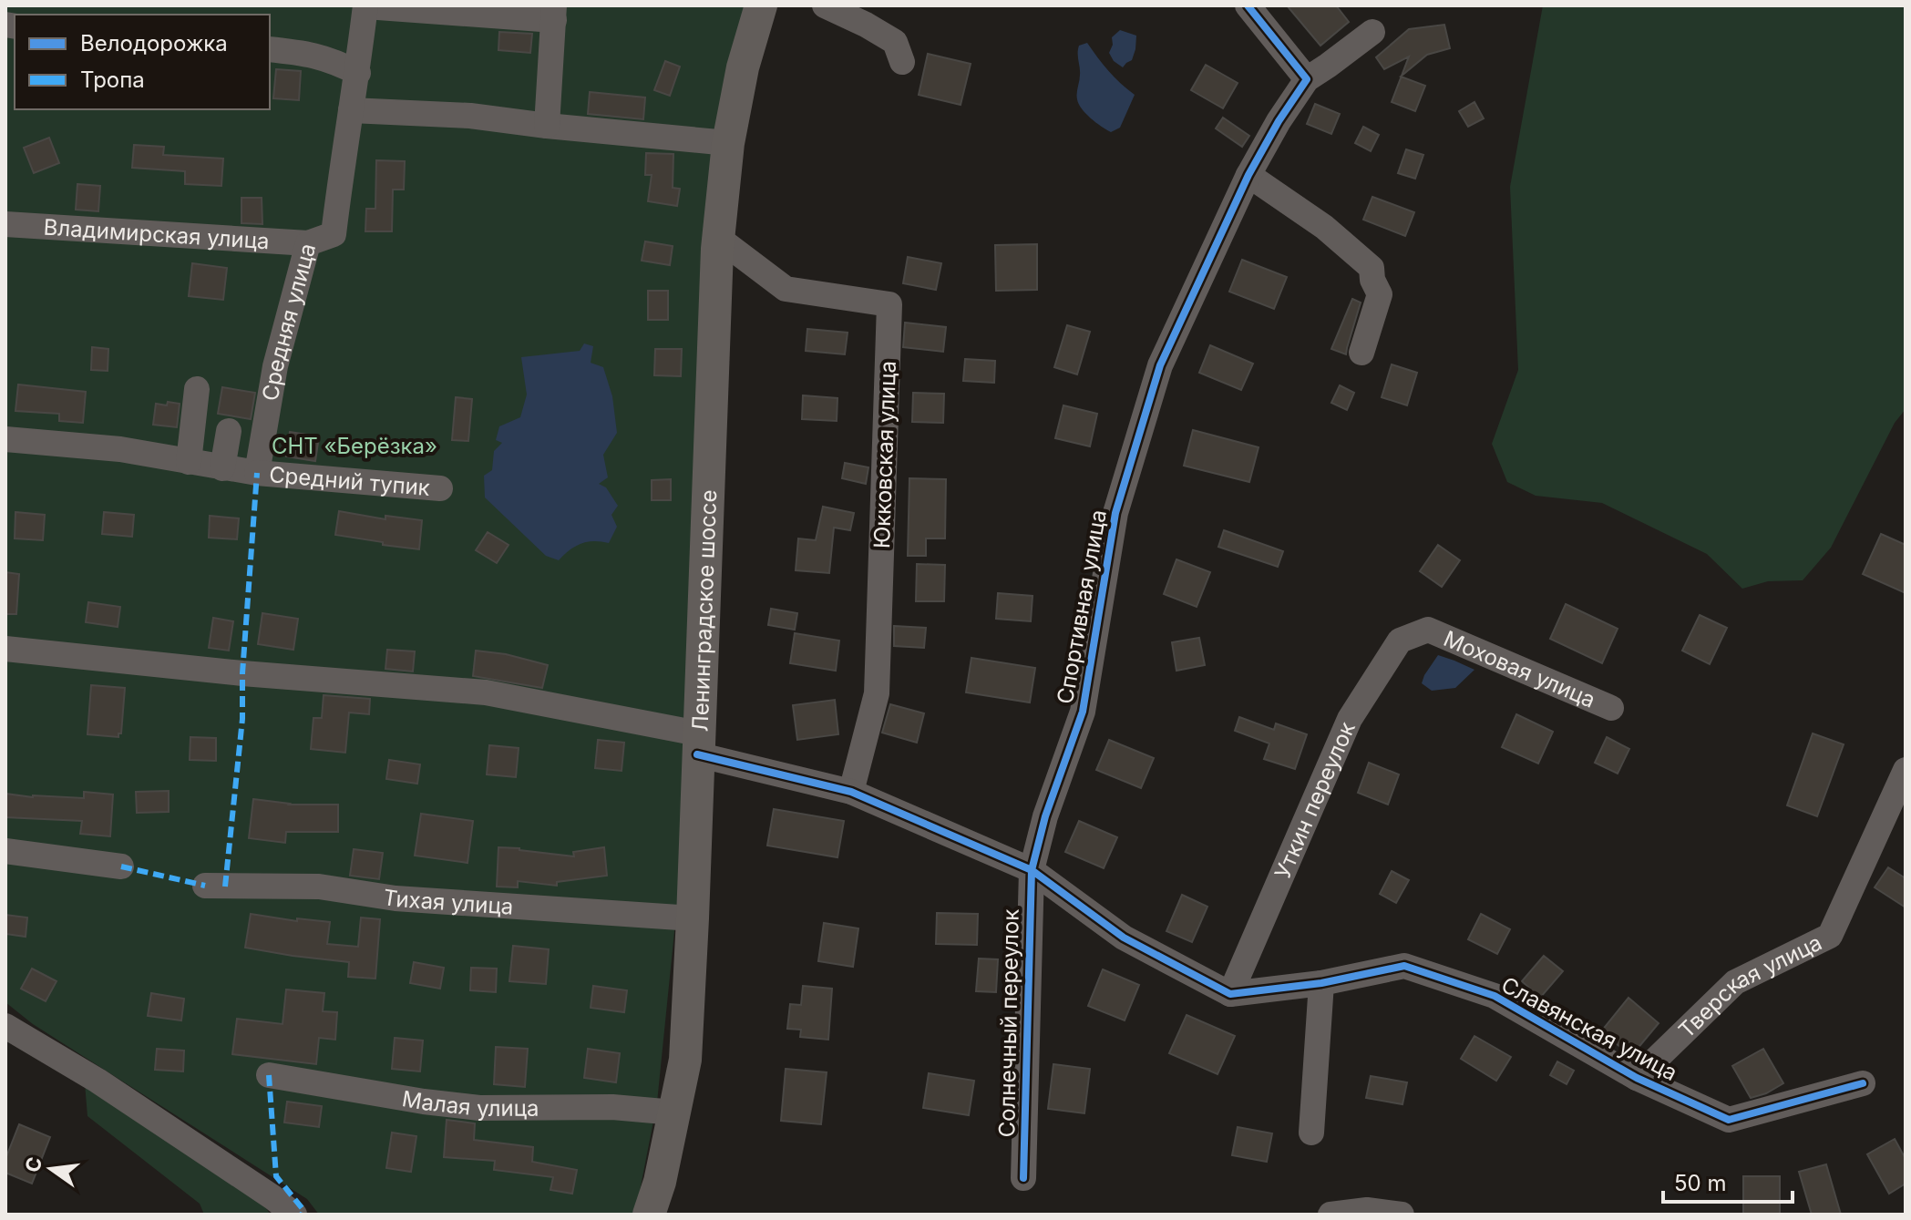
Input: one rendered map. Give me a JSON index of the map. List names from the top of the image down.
{
  "streets": {
    "main road": ["Ленинградское шоссе"],
    "street": [
      "Владимирская улица",
      "Средняя улица",
      "Юкковская улица",
      "Средний тупик",
      "Спортивная улица",
      "Моховая улица",
      "Уткин переулок",
      "Тихая улица",
      "Тверская улица",
      "Солнечный переулок",
      "Славянская улица",
      "Малая улица"
    ]
  },
  "crossings": [
    ["Владимирская улица", "Средняя улица"],
    ["Средняя улица", "Средний тупик"],
    ["Юкковская улица", "Ленинградское шоссе"],
    ["Спортивная улица", "Солнечный переулок"],
    ["Ленинградское шоссе", "Тихая улица"],
    ["Ленинградское шоссе", "Малая улица"],
    ["Моховая улица", "Уткин переулок"],
    ["Уткин переулок", "Славянская улица"],
    ["Тверская улица", "Славянская улица"]
  ],
  "parks": ["СНТ «Берёзка»"],
  "legend": ["Велодорожка", "Тропа"],
  "scale_bar": "50 m",
  "north": "left"
}
